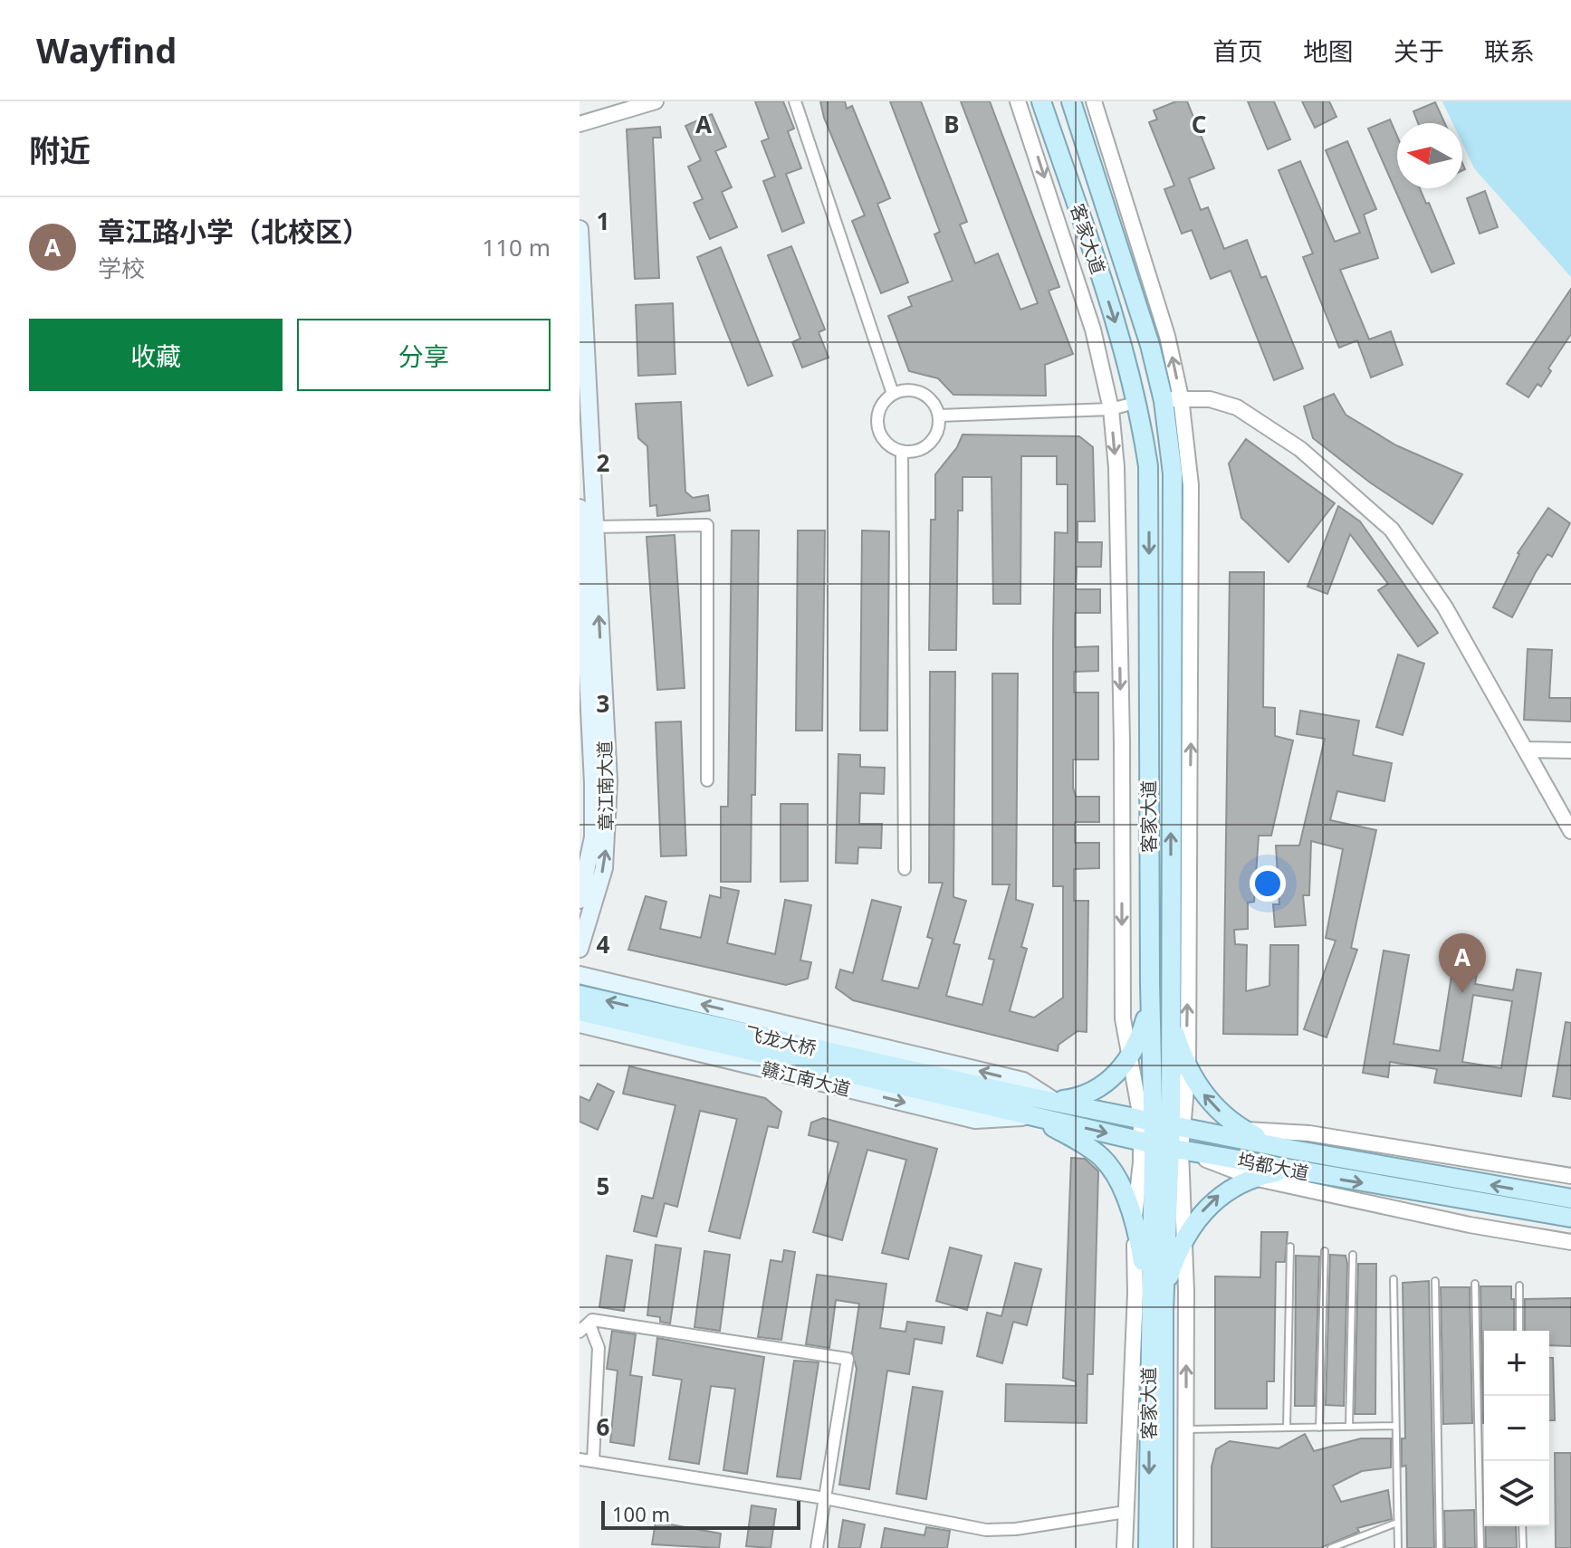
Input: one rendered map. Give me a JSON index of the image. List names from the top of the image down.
{
  "streets": {
    "main road": [
      "客家大道",
      "章江南大道",
      "飞龙大桥",
      "赣江南大道",
      "坞都大道"
    ]
  },
  "crossings": [
    ["客家大道", "坞都大道"],
    ["飞龙大桥", "坞都大道"],
    ["赣江南大道", "坞都大道"]
  ],
  "scale_bar": "100 m",
  "north": "left",
  "page": {
    "header": "Wayfind",
    "nav": [
      "首页",
      "地图",
      "关于",
      "联系"
    ],
    "heading": "附近",
    "list": [
      {
        "mark": "A",
        "name": "章江路小学（北校区）",
        "note": "学校",
        "value": "110 m"
      }
    ],
    "buttons": ["收藏", "分享"],
    "pins": "A",
    "map_buttons": ["+", "−"],
    "scale": "100 m"
  },
  "grid": {
    "columns": ["A", "B", "C"],
    "rows": [
      "1",
      "2",
      "3",
      "4",
      "5",
      "6"
    ]
  }
}
